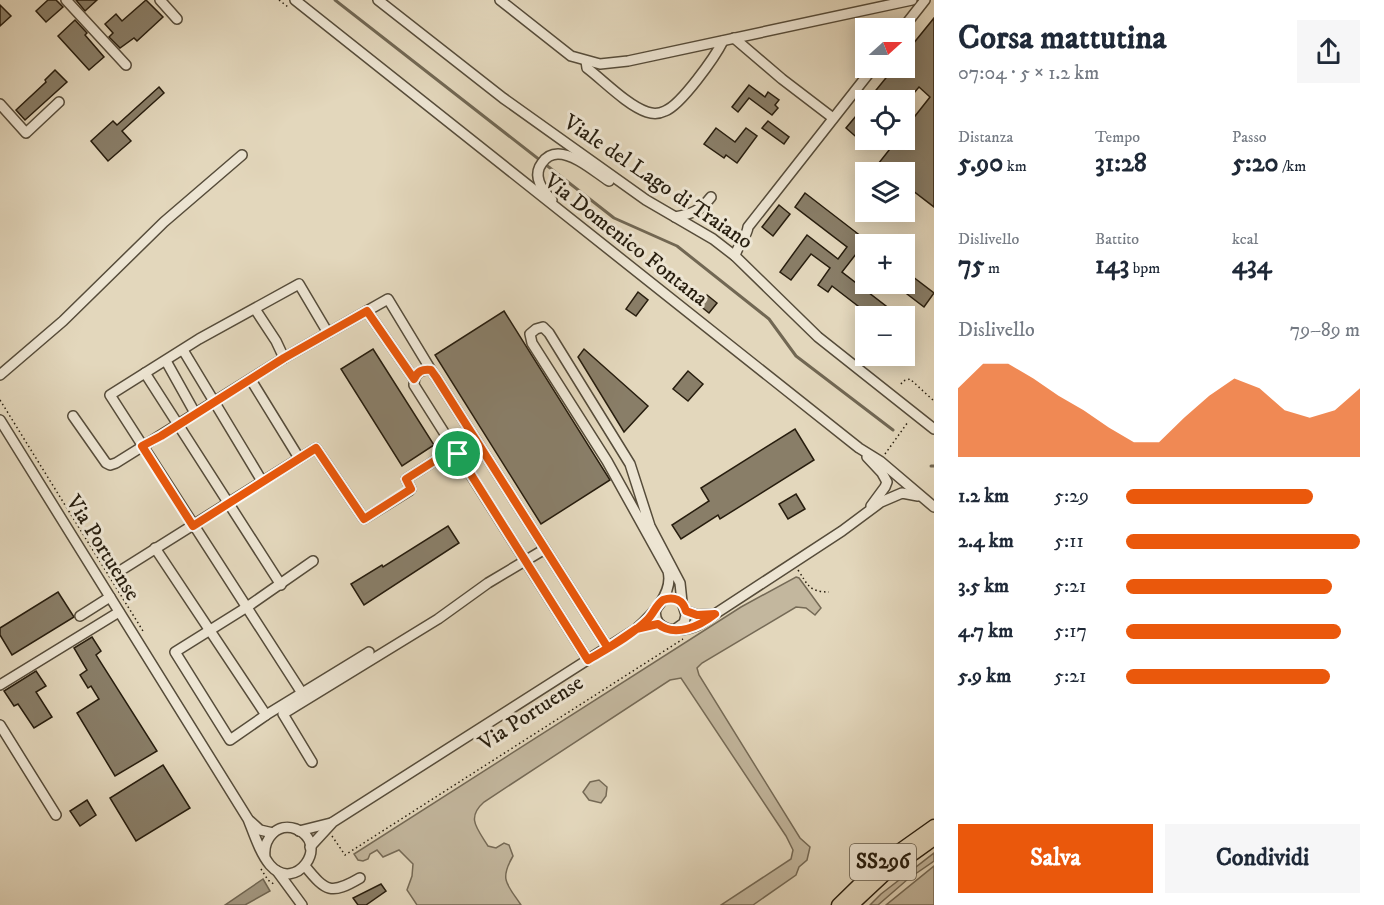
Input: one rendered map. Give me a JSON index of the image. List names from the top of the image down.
{
  "streets": {
    "main road": ["SS296"],
    "street": ["Viale del Lago di Traiano", "Via Domenico Fontana", "Via Portuense"]
  },
  "north": "right",
  "page": {
    "heading": ["Corsa mattutina", "07:04 · 5 × 1.2 km"],
    "map_buttons": ["+", "−"],
    "stats": [
      ["Distanza", "5.90 km"],
      ["Tempo", "31:28"],
      ["Passo", "5:20 /km"],
      ["Dislivello", "75 m"],
      ["Battito", "143 bpm"],
      ["kcal", "434"]
    ],
    "chart": ["Dislivello", "79–89 m"],
    "list": [
      {
        "name": "1.2 km",
        "note": "5:29"
      },
      {
        "name": "2.4 km",
        "note": "5:11"
      },
      {
        "name": "3.5 km",
        "note": "5:21"
      },
      {
        "name": "4.7 km",
        "note": "5:17"
      },
      {
        "name": "5.9 km",
        "note": "5:21"
      }
    ],
    "buttons": ["Salva", "Condividi"]
  }
}
